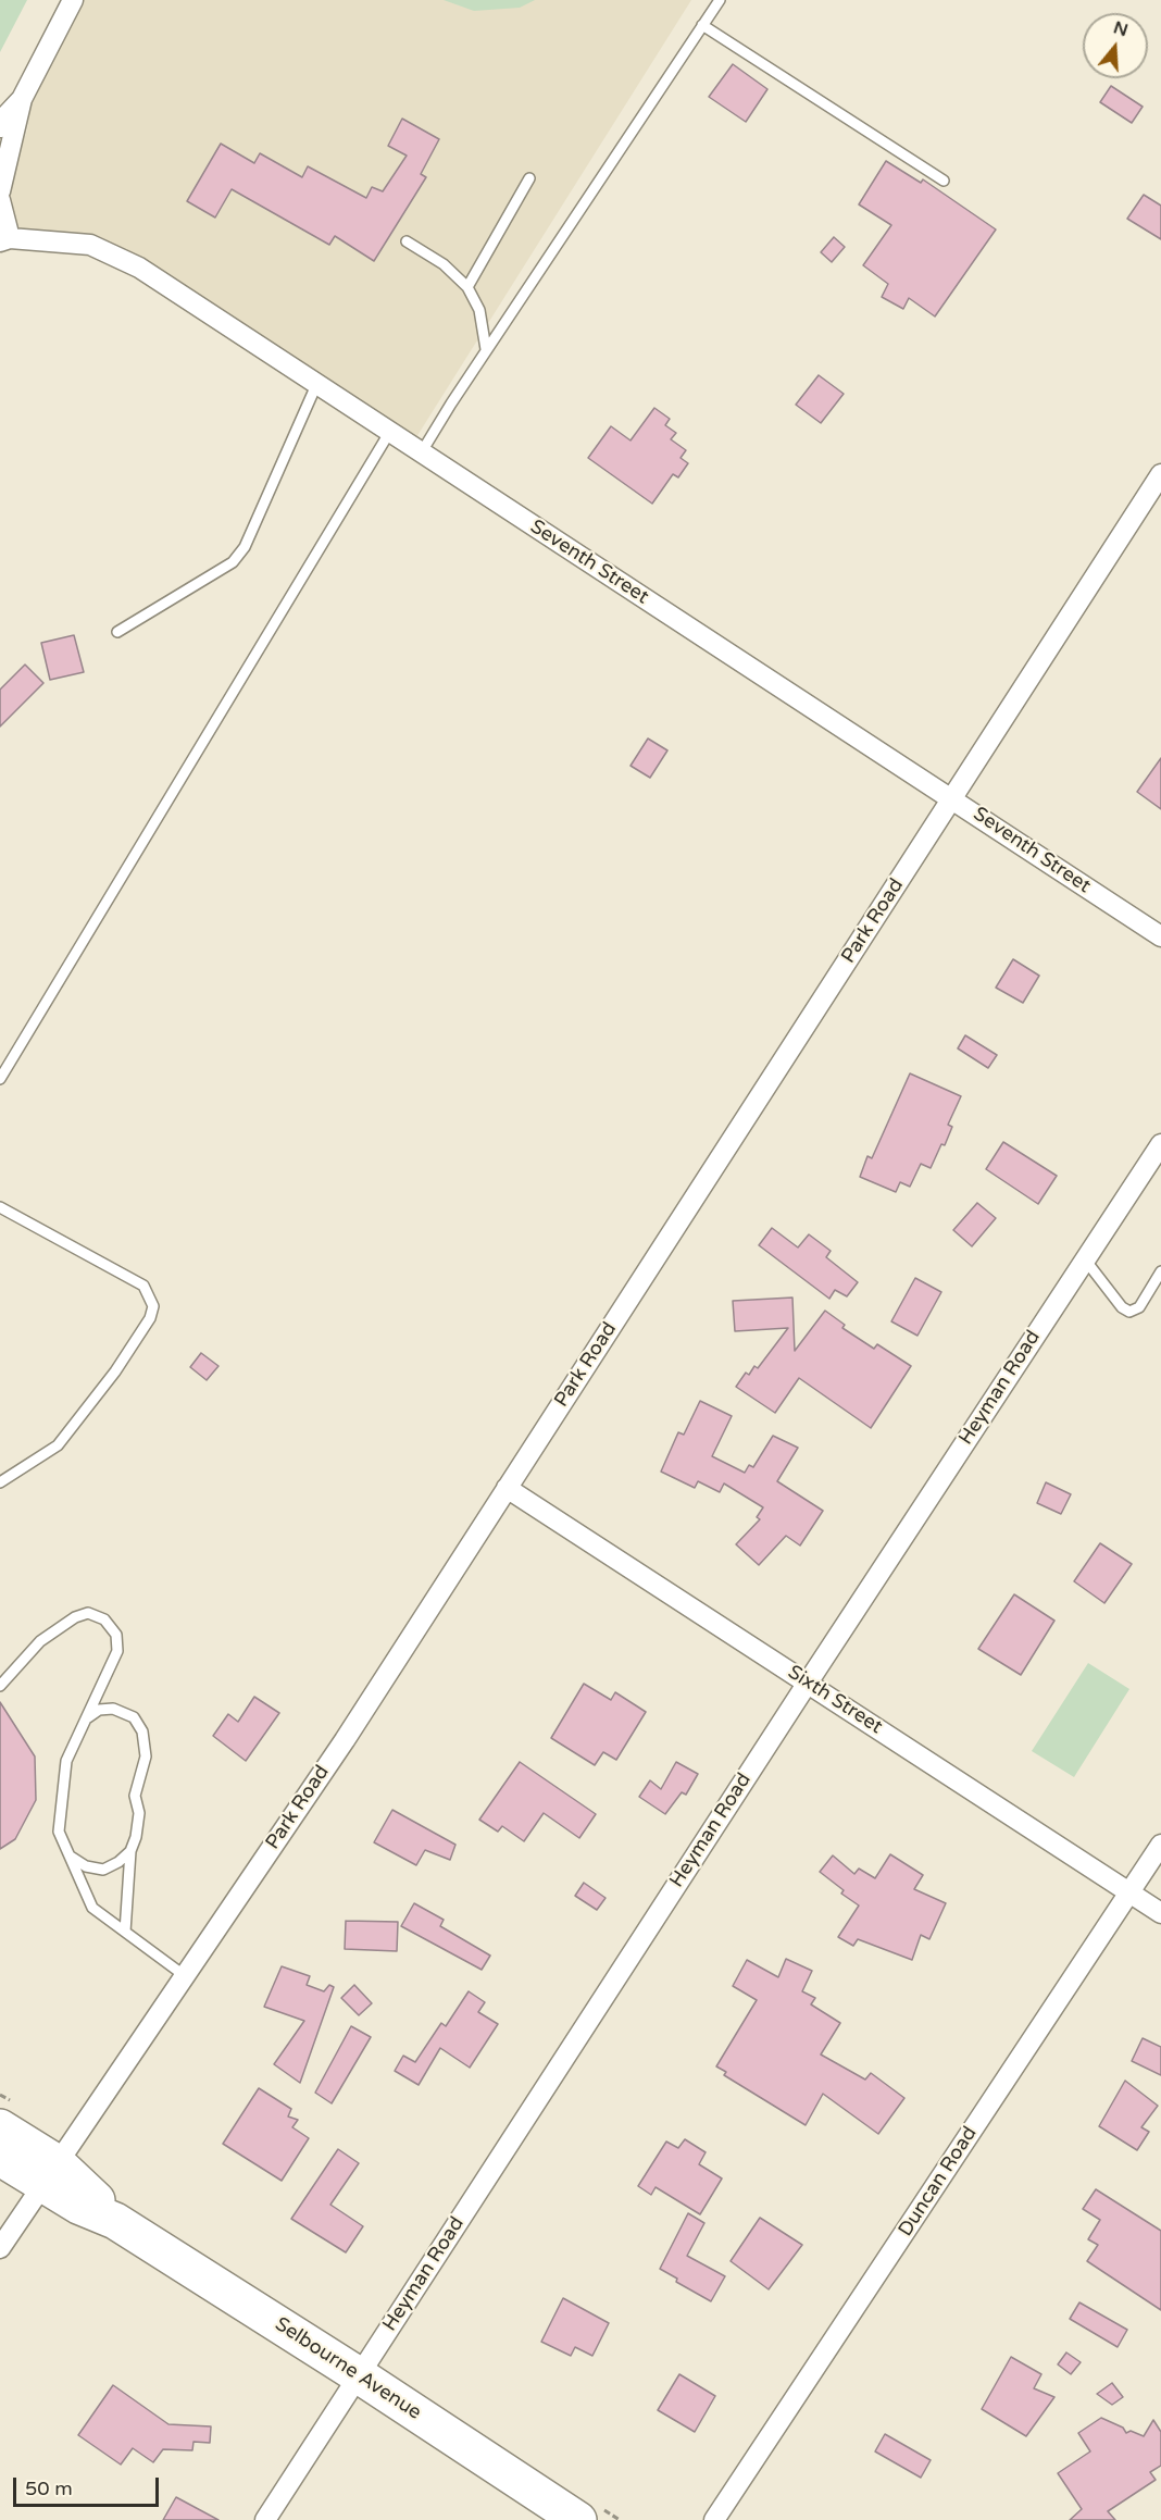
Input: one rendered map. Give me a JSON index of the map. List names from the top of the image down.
{
  "streets": {
    "highway": ["Selbourne Avenue"],
    "street": [
      "Seventh Street",
      "Park Road",
      "Heyman Road",
      "Sixth Street",
      "Duncan Road"
    ]
  },
  "crossings": [
    ["Seventh Street", "Park Road"],
    ["Park Road", "Sixth Street"],
    ["Park Road", "Selbourne Avenue"],
    ["Heyman Road", "Sixth Street"],
    ["Heyman Road", "Selbourne Avenue"],
    ["Sixth Street", "Duncan Road"]
  ],
  "scale_bar": "50 m",
  "north": "top"
}
